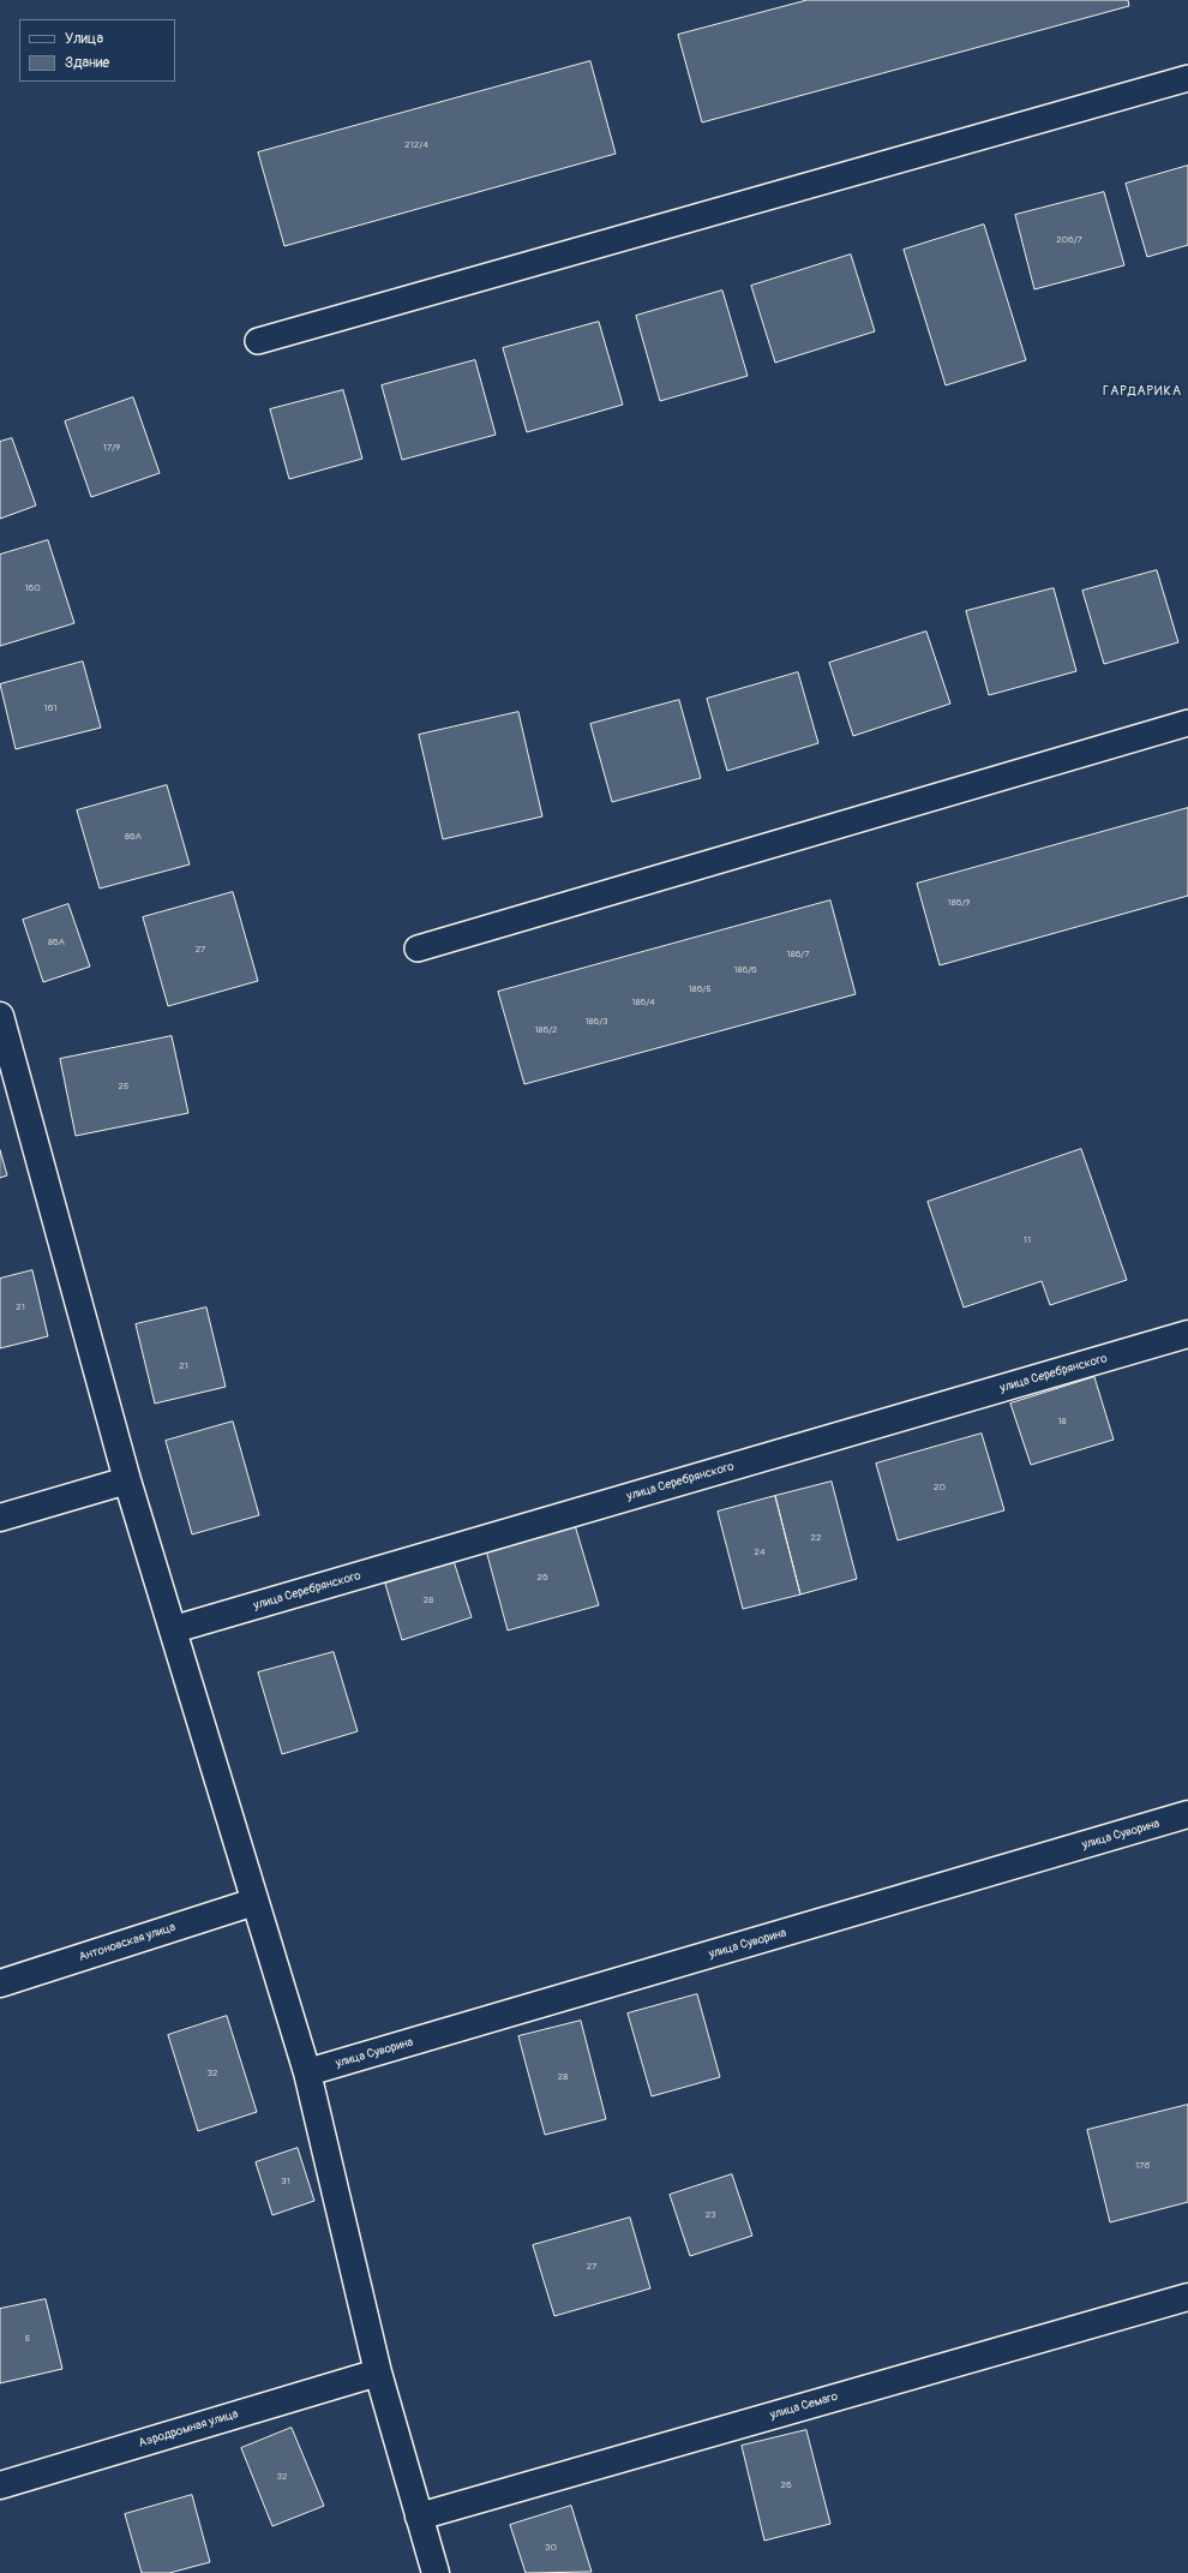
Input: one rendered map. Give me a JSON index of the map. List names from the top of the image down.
{
  "streets": {
    "street": [
      "улица Серебрянского",
      "улица Суворина",
      "Антоновская улица",
      "улица Семаго",
      "Аэродромная улица"
    ]
  },
  "districts": ["ГАРДАРИКА"],
  "house_numbers": [
    "212/4",
    "206/7",
    "17/9",
    "160",
    "161",
    "86А",
    "186/9",
    "86А",
    "27",
    "186/7",
    "186/6",
    "186/5",
    "186/4",
    "186/3",
    "186/2",
    "25",
    "11",
    "21",
    "21",
    "18",
    "20",
    "22",
    "24",
    "26",
    "28",
    "32",
    "28",
    "17б",
    "31",
    "23",
    "27",
    "5",
    "32",
    "26",
    "30"
  ],
  "legend": ["Улица", "Здание"]
}
